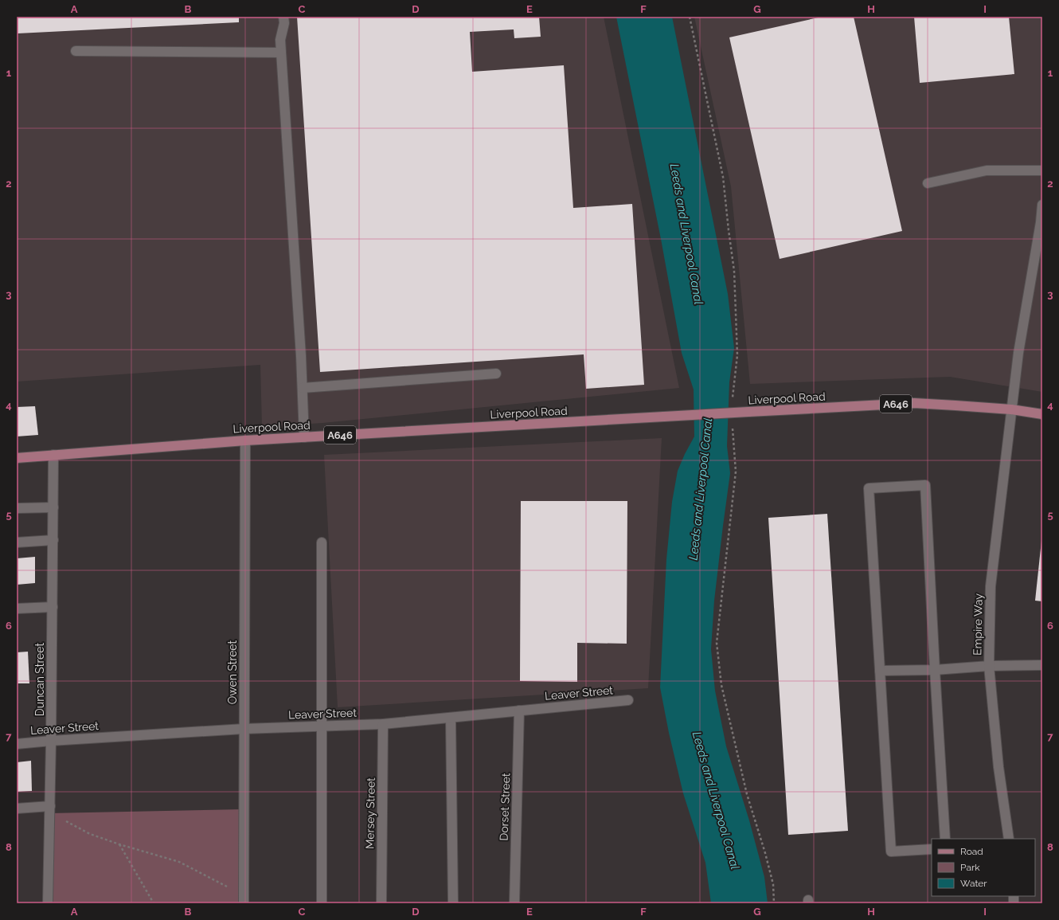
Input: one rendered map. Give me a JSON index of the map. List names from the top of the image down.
{
  "streets": {
    "main road": ["Liverpool Road", "A646"],
    "street": [
      "Empire Way",
      "Owen Street",
      "Duncan Street",
      "Leaver Street",
      "Dorset Street",
      "Mersey Street"
    ]
  },
  "crossings": [
    ["Liverpool Road", "Empire Way"],
    ["Liverpool Road", "Owen Street"],
    ["Liverpool Road", "Duncan Street"],
    ["Owen Street", "Leaver Street"],
    ["Duncan Street", "Leaver Street"],
    ["Leaver Street", "Dorset Street"],
    ["Leaver Street", "Mersey Street"]
  ],
  "water": ["Leeds and Liverpool Canal"],
  "legend": ["Road", "Park", "Water"],
  "grid": {
    "columns": [
      "A",
      "B",
      "C",
      "D",
      "E",
      "F",
      "G",
      "H",
      "I"
    ],
    "rows": [
      "1",
      "2",
      "3",
      "4",
      "5",
      "6",
      "7",
      "8"
    ]
  }
}
